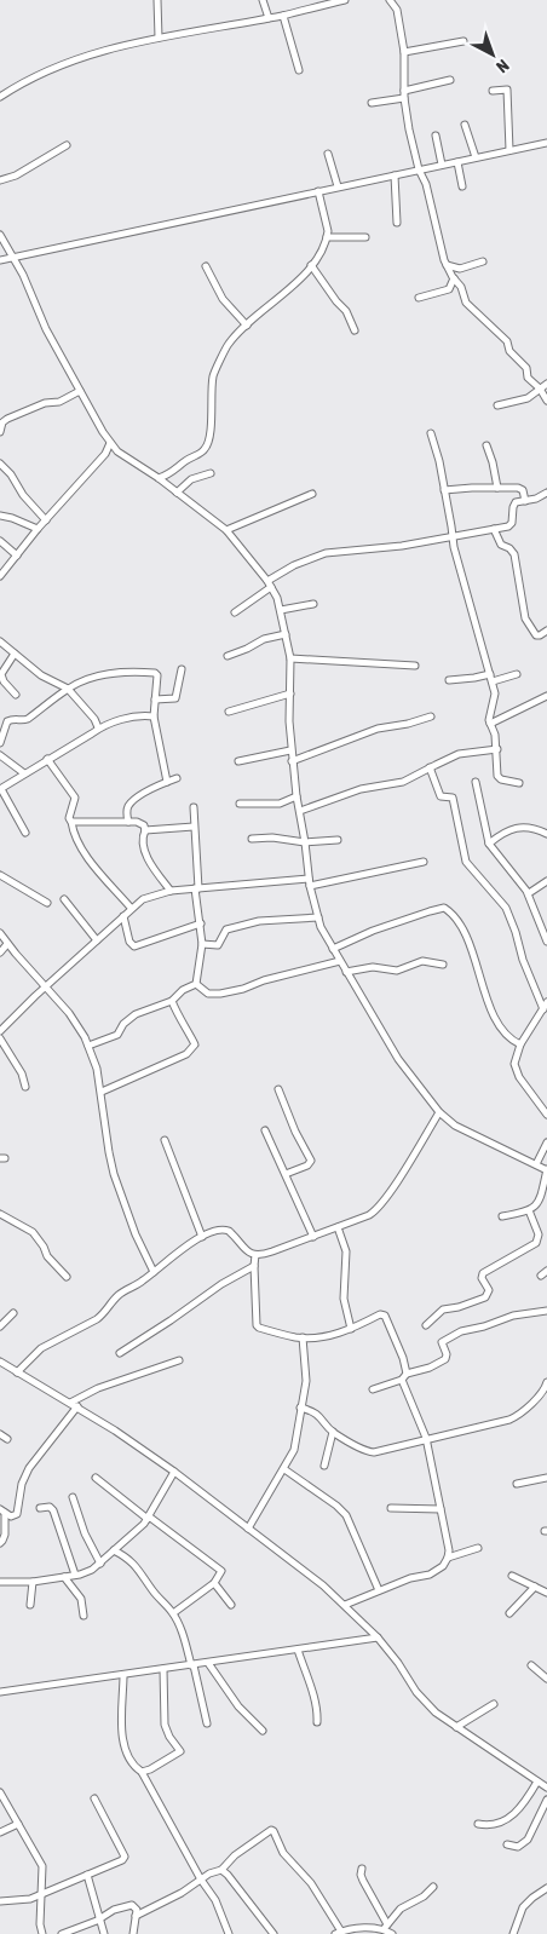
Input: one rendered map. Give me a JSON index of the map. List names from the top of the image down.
{
  "north": "bottom right"
}
